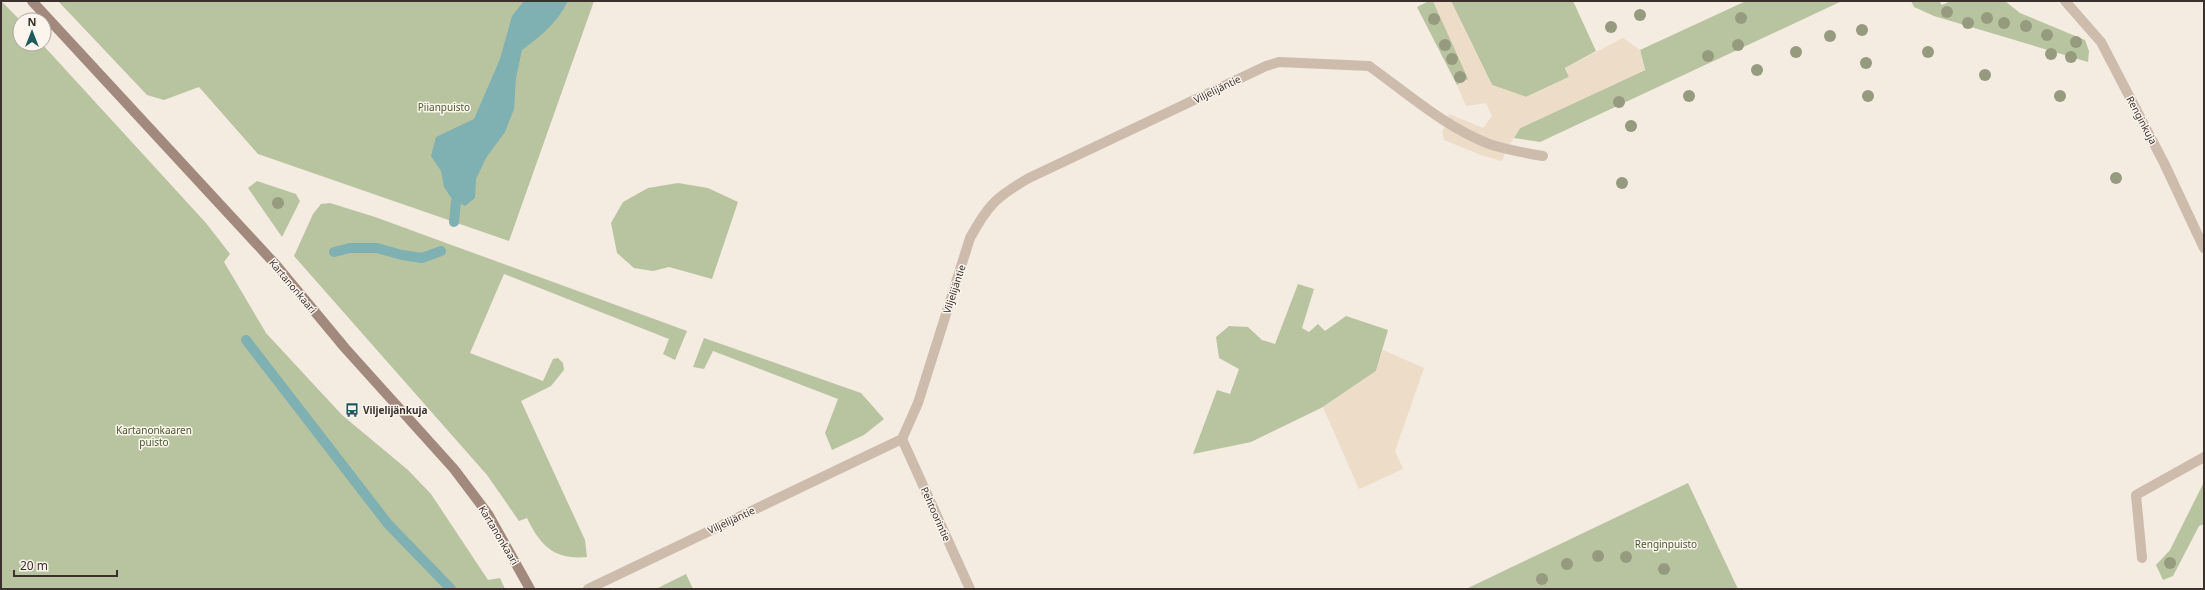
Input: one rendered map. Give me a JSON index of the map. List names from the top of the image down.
{
  "streets": {
    "street": [
      "Viljelijäntie",
      "Renginkuja",
      "Kartanonkaari",
      "Pehtoorintie"
    ]
  },
  "crossings": [
    ["Viljelijäntie", "Pehtoorintie"]
  ],
  "parks": ["Piianpuisto", "Kartanonkaaren puisto", "Renginpuisto"],
  "places": {
    "bus stop": ["Viljelijänkuja"]
  },
  "scale_bar": "20 m",
  "north": "top"
}
